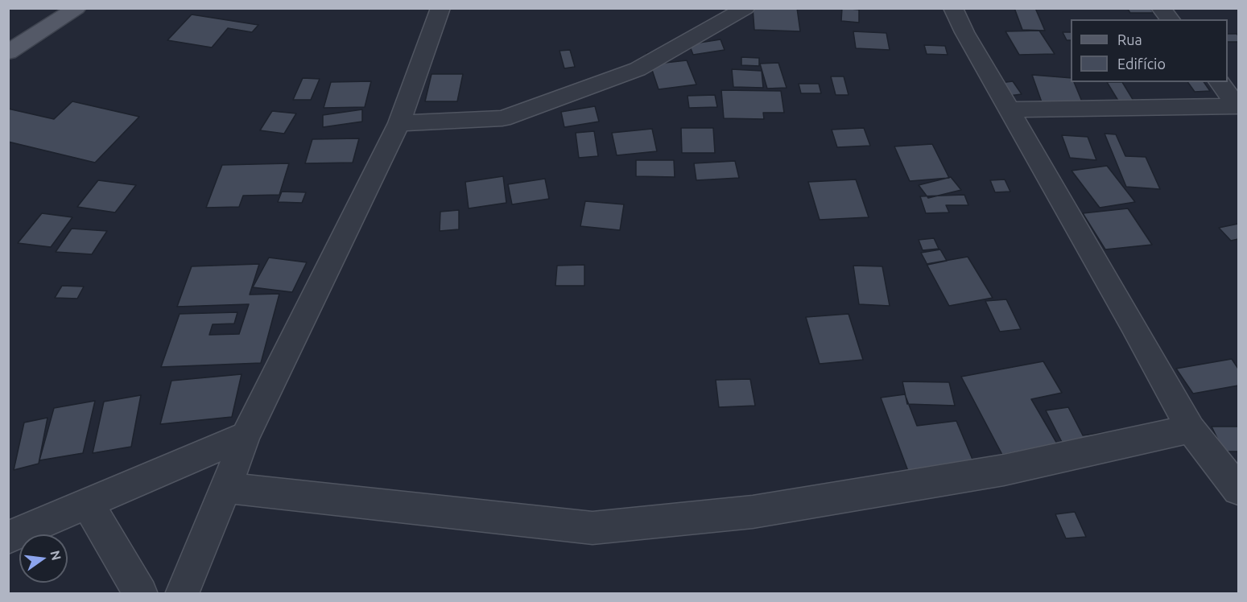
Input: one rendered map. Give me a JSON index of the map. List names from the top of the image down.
{
  "legend": ["Rua", "Edifício"],
  "north": "right"
}
